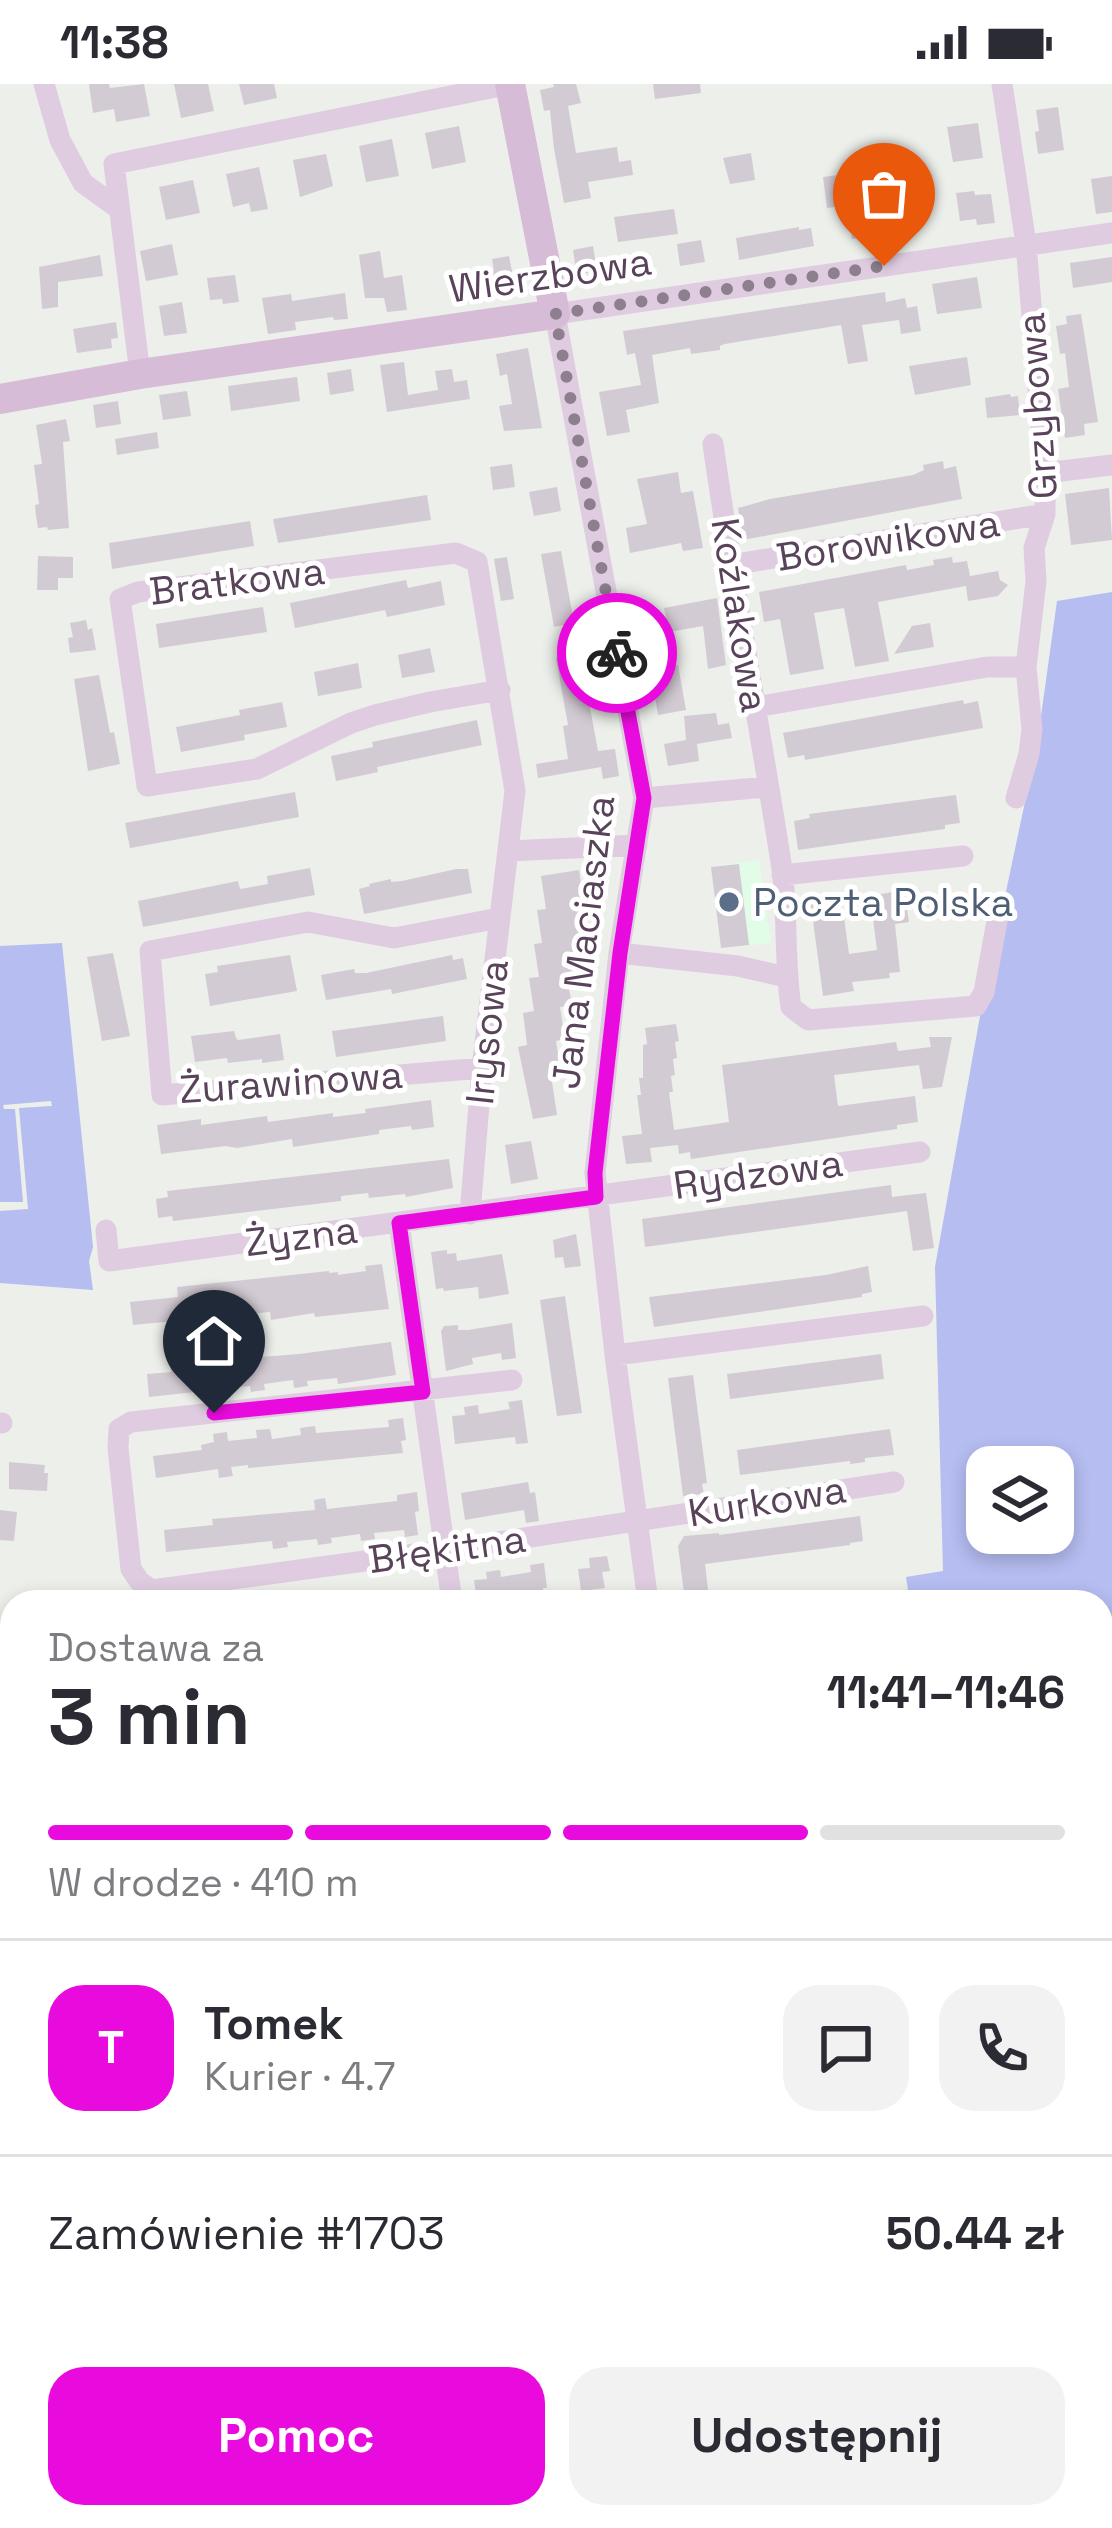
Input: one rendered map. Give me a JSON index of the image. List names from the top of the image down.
{
  "streets": {
    "street": [
      "Wierzbowa",
      "Grzybowa",
      "Borowikowa",
      "Bratkowa",
      "Koźlakowa",
      "Jana Maciaszka",
      "Irysowa",
      "Żurawinowa",
      "Rydzowa",
      "Żyzna",
      "Kurkowa",
      "Błękitna"
    ]
  },
  "crossings": [
    ["Wierzbowa", "Grzybowa"],
    ["Wierzbowa", "Jana Maciaszka"],
    ["Grzybowa", "Borowikowa"],
    ["Borowikowa", "Koźlakowa"],
    ["Bratkowa", "Irysowa"],
    ["Jana Maciaszka", "Rydzowa"],
    ["Jana Maciaszka", "Żyzna"],
    ["Jana Maciaszka", "Kurkowa"],
    ["Jana Maciaszka", "Błękitna"],
    ["Irysowa", "Żurawinowa"],
    ["Irysowa", "Żyzna"],
    ["Rydzowa", "Żyzna"],
    ["Kurkowa", "Błękitna"]
  ],
  "places": ["Poczta Polska"],
  "page": {
    "status": "11:38",
    "heading": ["3 min", "Dostawa za", "11:41–11:46"],
    "panel": [
      "Tomek",
      "Kurier · 4.7",
      "Zamówienie #1703",
      "50.44 zł"
    ],
    "bar": "W drodze · 410 m",
    "round": "T",
    "buttons": ["Pomoc", "Udostępnij"]
  }
}
